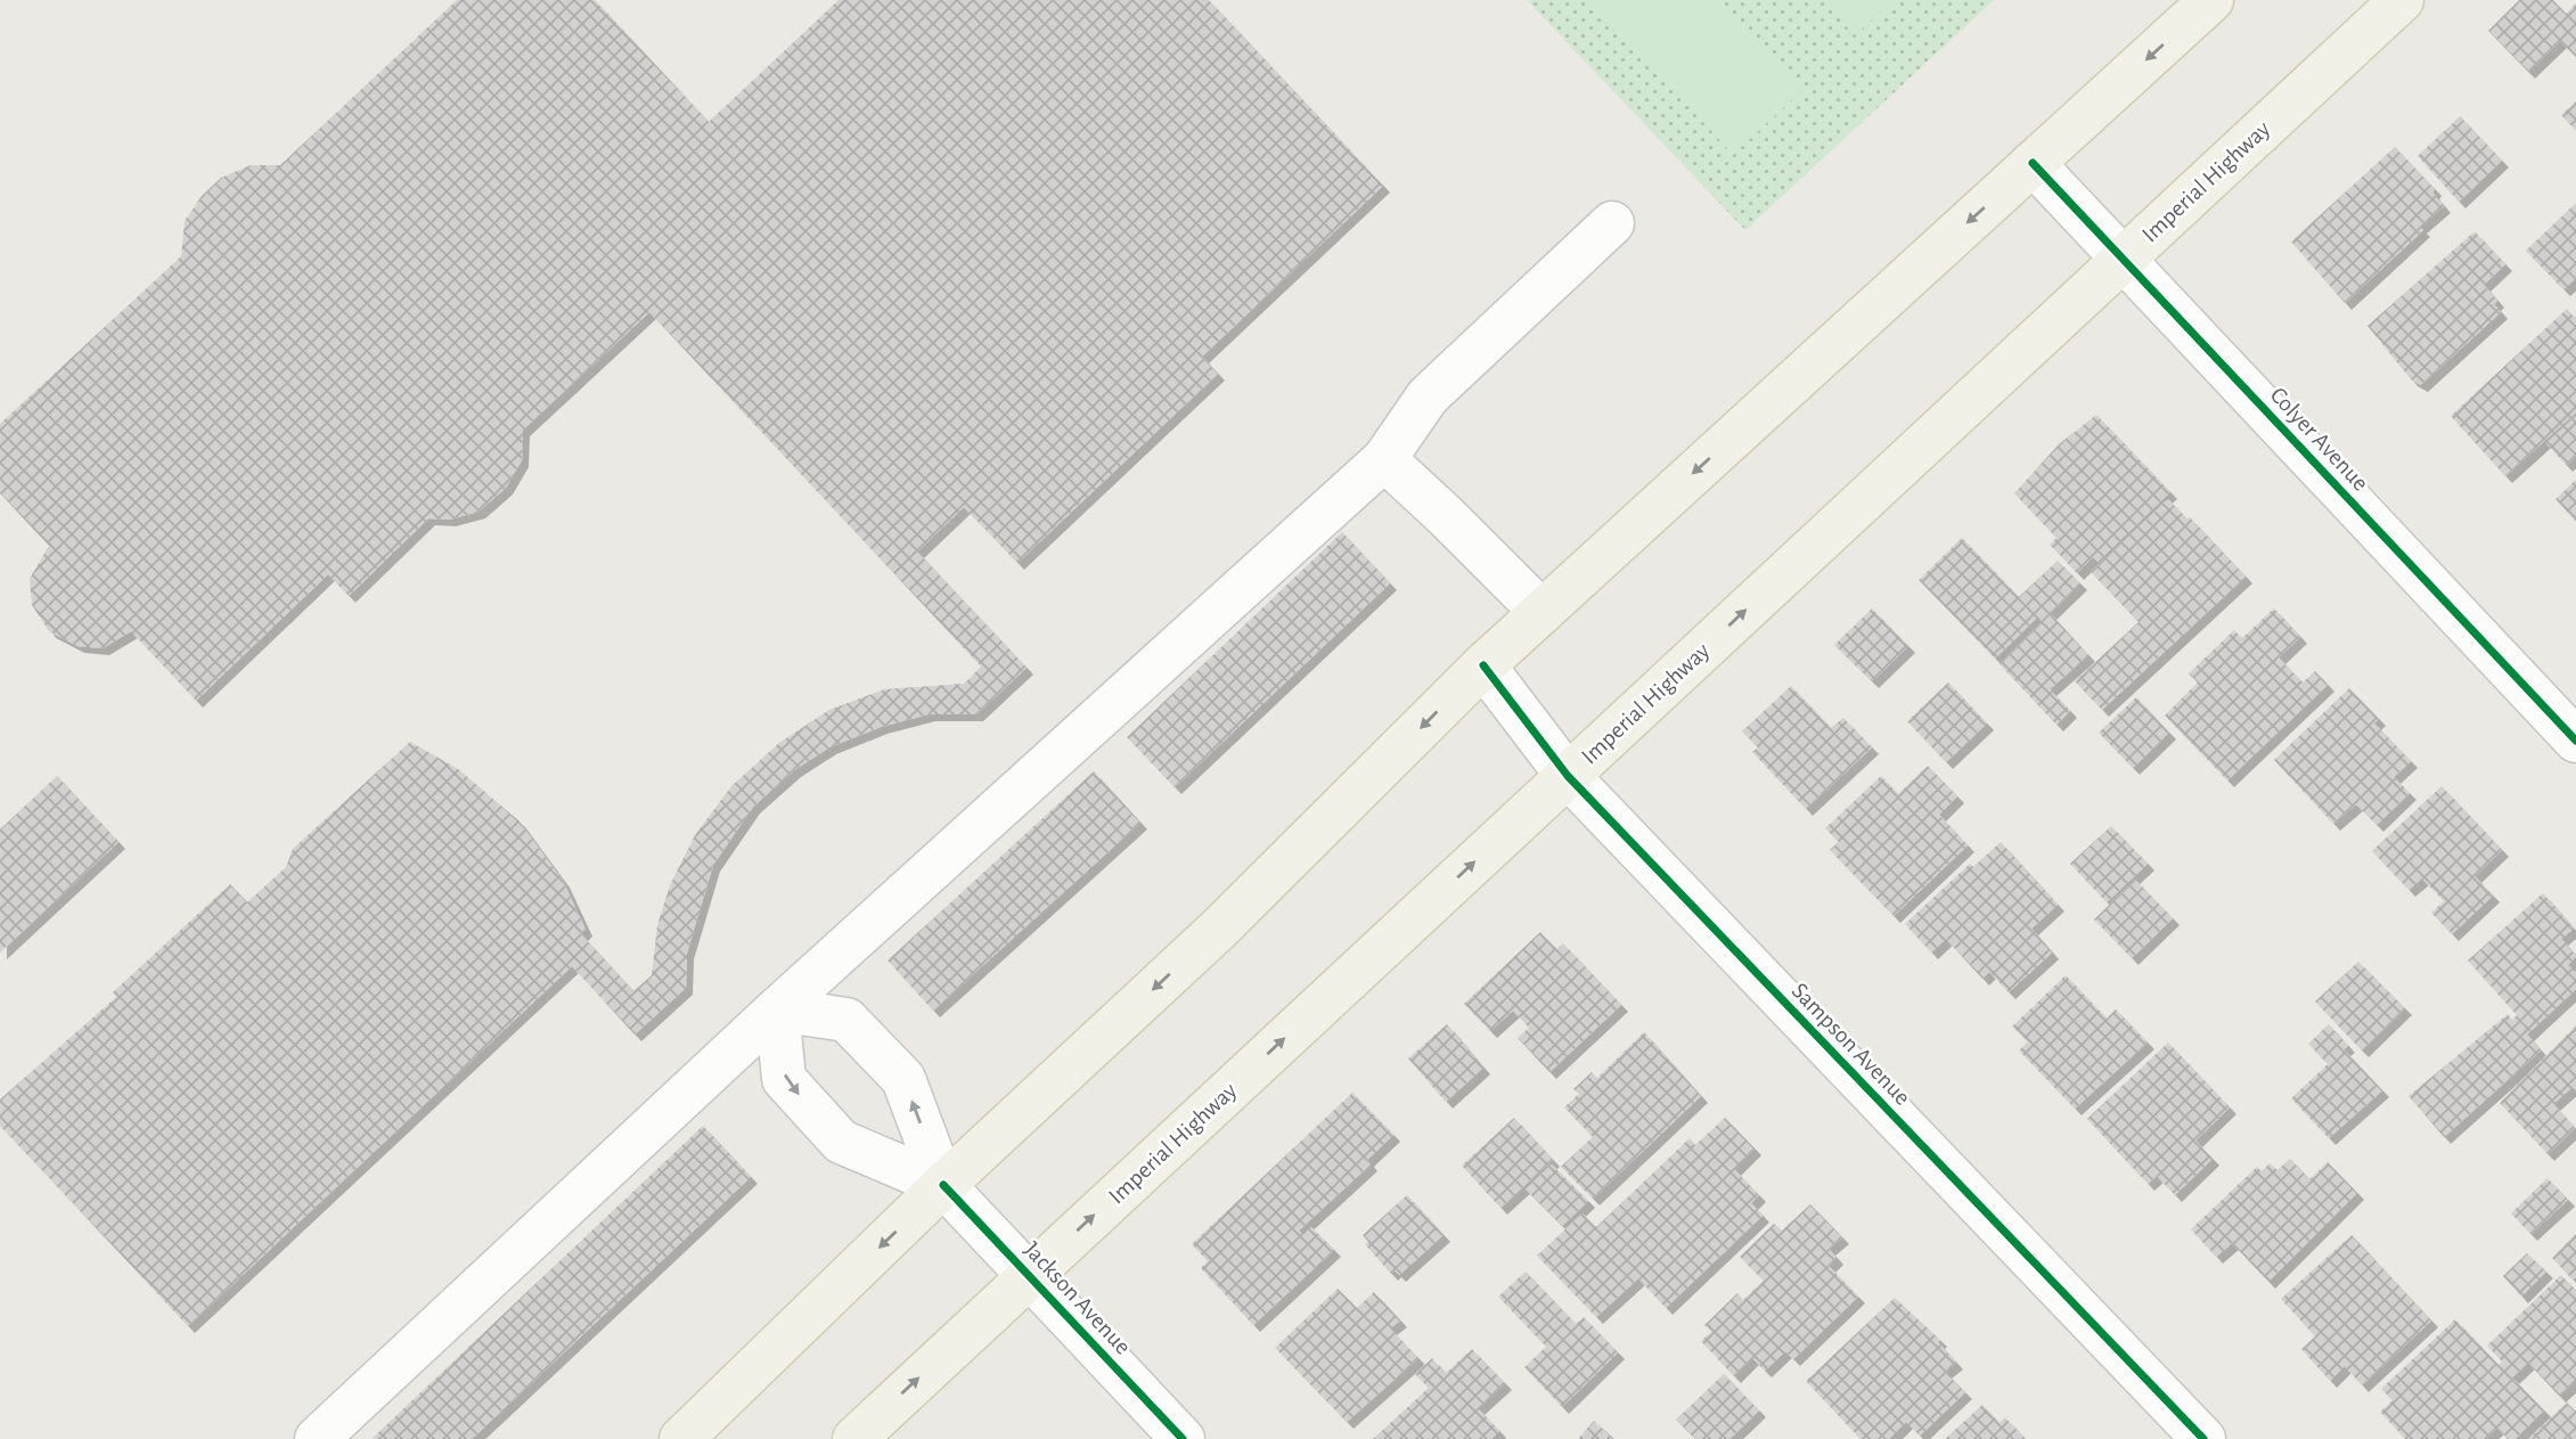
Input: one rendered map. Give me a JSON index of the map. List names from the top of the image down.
{
  "streets": {
    "main road": ["Imperial Highway"],
    "street": ["Colyer Avenue", "Sampson Avenue", "Jackson Avenue"]
  },
  "crossings": [
    ["Imperial Highway", "Colyer Avenue"],
    ["Imperial Highway", "Sampson Avenue"],
    ["Imperial Highway", "Jackson Avenue"]
  ]
}
